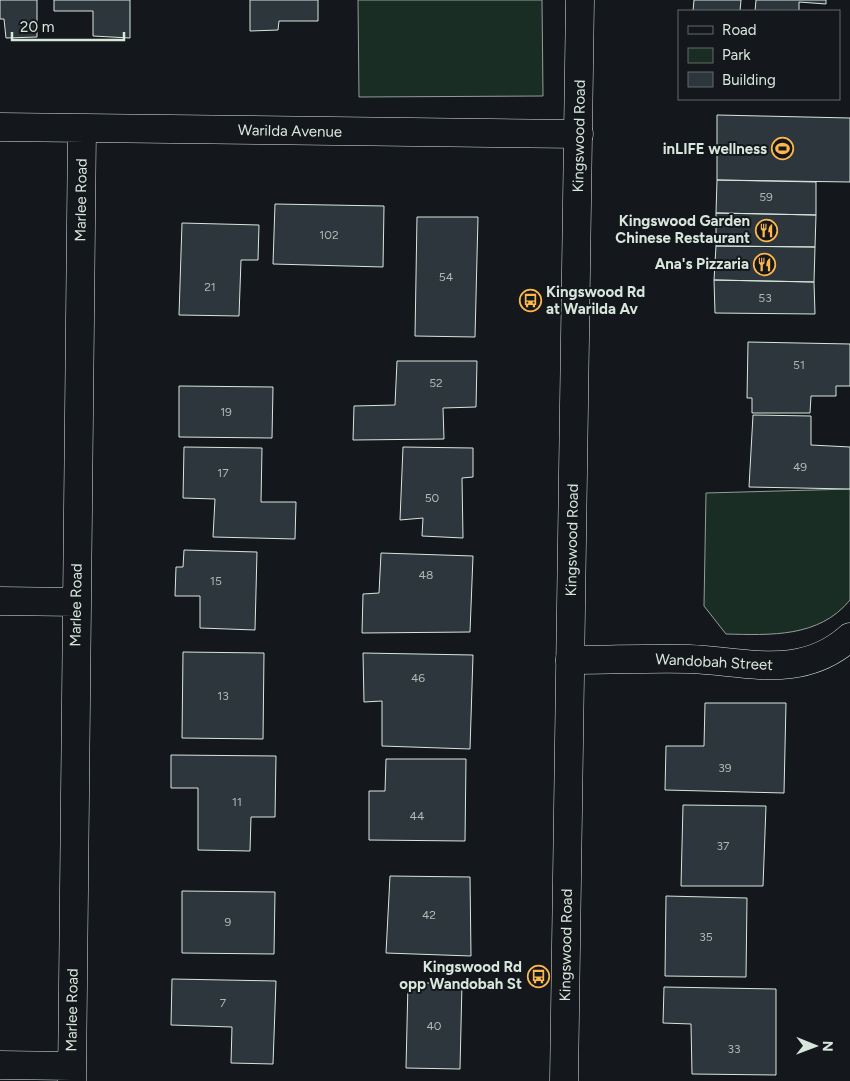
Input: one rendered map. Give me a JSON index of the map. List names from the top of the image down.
{
  "streets": {
    "street": [
      "Warilda Avenue",
      "Kingswood Road",
      "Marlee Road",
      "Wandobah Street"
    ]
  },
  "crossings": [
    ["Warilda Avenue", "Kingswood Road"],
    ["Warilda Avenue", "Marlee Road"],
    ["Kingswood Road", "Wandobah Street"]
  ],
  "places": {
    "sports": ["inLIFE wellness"],
    "restaurant": ["Kingswood Garden Chinese Restaurant", "Ana's Pizzaria"],
    "bus stop": ["Kingswood Rd at Warilda Av", "Kingswood Rd opp Wandobah St"]
  },
  "house_numbers": [
    "59",
    "102",
    "54",
    "21",
    "53",
    "51",
    "52",
    "19",
    "49",
    "17",
    "50",
    "48",
    "15",
    "46",
    "13",
    "39",
    "11",
    "44",
    "37",
    "42",
    "9",
    "35",
    "7",
    "40",
    "33"
  ],
  "legend": ["Road", "Park", "Building"],
  "scale_bar": "20 m",
  "north": "right"
}
